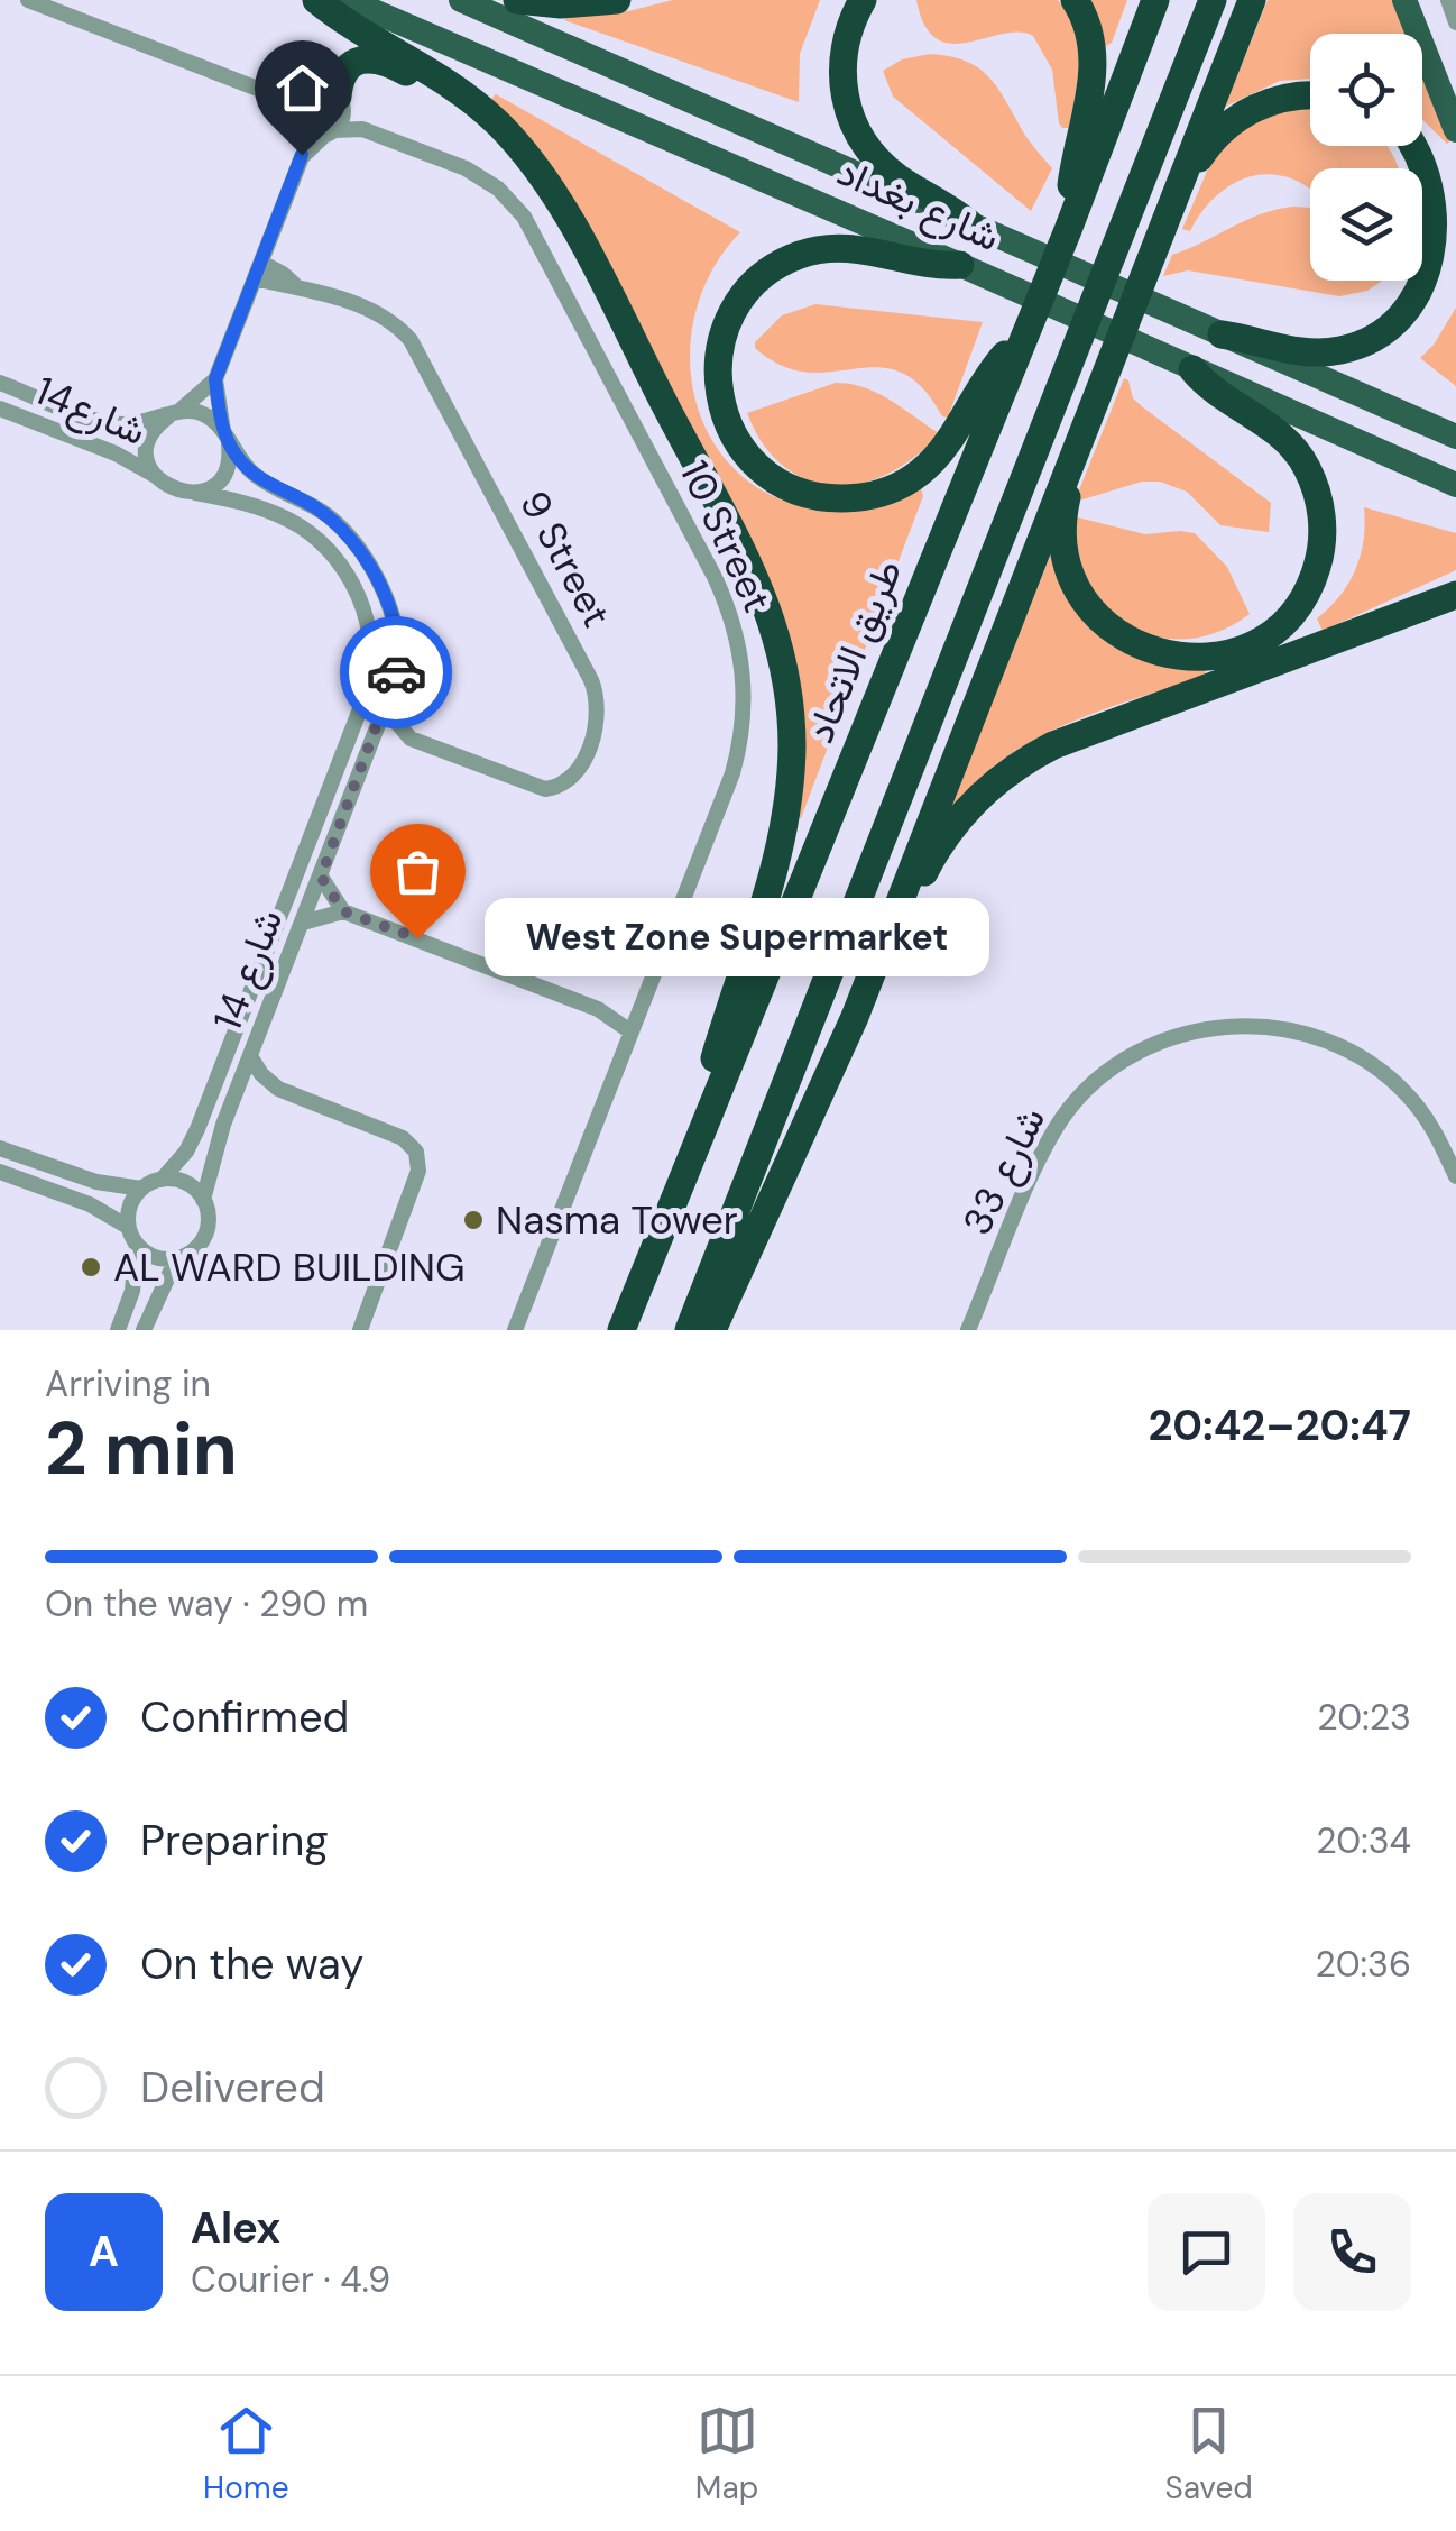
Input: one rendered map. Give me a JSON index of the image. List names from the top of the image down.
{
  "streets": {
    "highway": ["طريق الاتحاد"],
    "main road": ["شارع بغداد"],
    "street": [
      "شارع14",
      "10 Street",
      "9 Street",
      "شارع 14",
      "شارع 33"
    ]
  },
  "crossings": [
    ["شارع14", "شارع 14"]
  ],
  "places": ["West Zone Supermarket", "Nasma Tower", "AL WARD BUILDING"],
  "page": {
    "bubble": "West Zone Supermarket",
    "heading": ["2 min", "Arriving in", "20:42–20:47"],
    "panel": ["Alex", "Courier · 4.9"],
    "bar": "On the way · 290 m",
    "list": [
      ["Confirmed", "20:23"],
      ["Preparing", "20:34"],
      ["On the way", "20:36"],
      "Delivered"
    ],
    "round": "A",
    "tabs": ["Home", "Map", "Saved"]
  }
}
